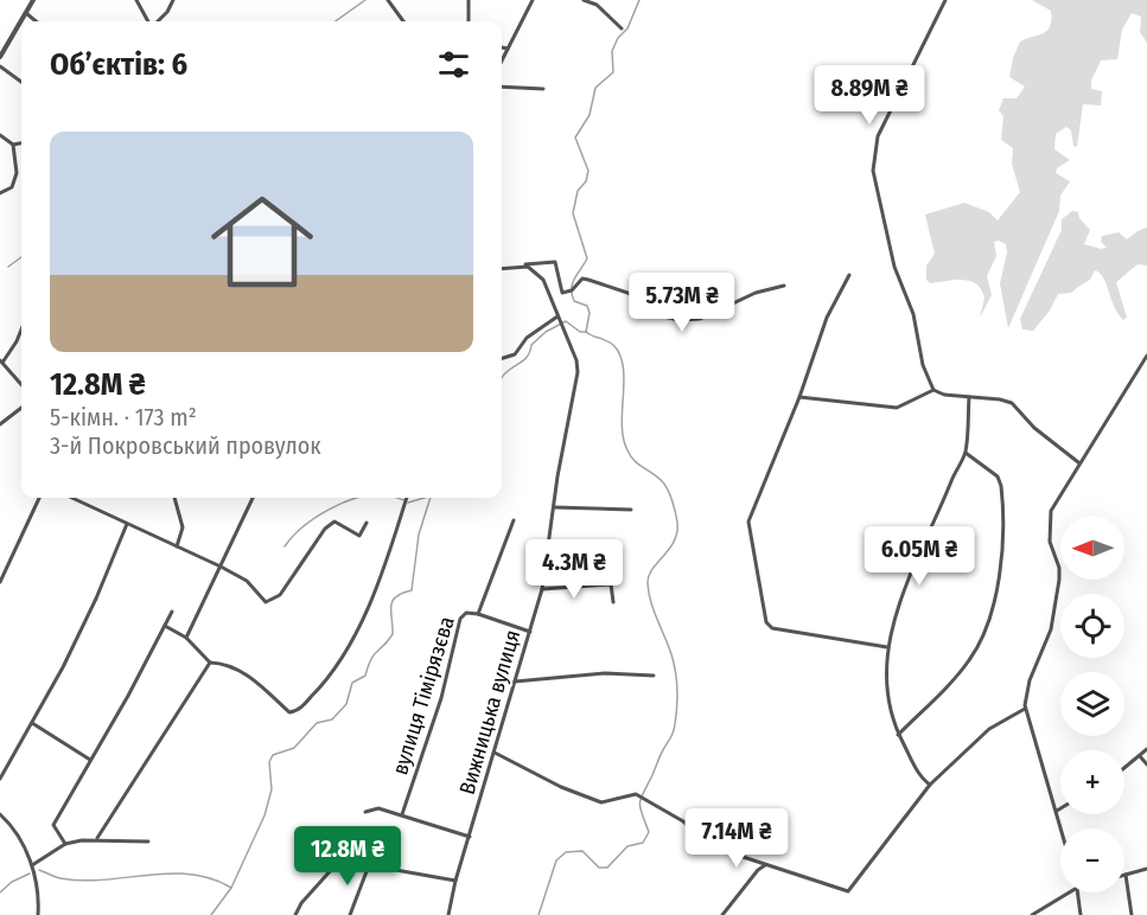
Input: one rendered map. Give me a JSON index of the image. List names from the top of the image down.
{
  "streets": {
    "street": ["вулиця Тімірязєва", "Вижницька вулиця"]
  },
  "north": "left",
  "page": {
    "heading": "Об’єктів: 6",
    "price": [
      "8.89M ₴",
      "5.73M ₴",
      "6.05M ₴",
      "4.3M ₴",
      "7.14M ₴",
      "12.8M ₴"
    ],
    "list": [
      {
        "name": "12.8M ₴",
        "note": "5-кімн. · 173 m² · 3-й Покровський провулок"
      }
    ],
    "map_buttons": ["+", "−"]
  }
}
